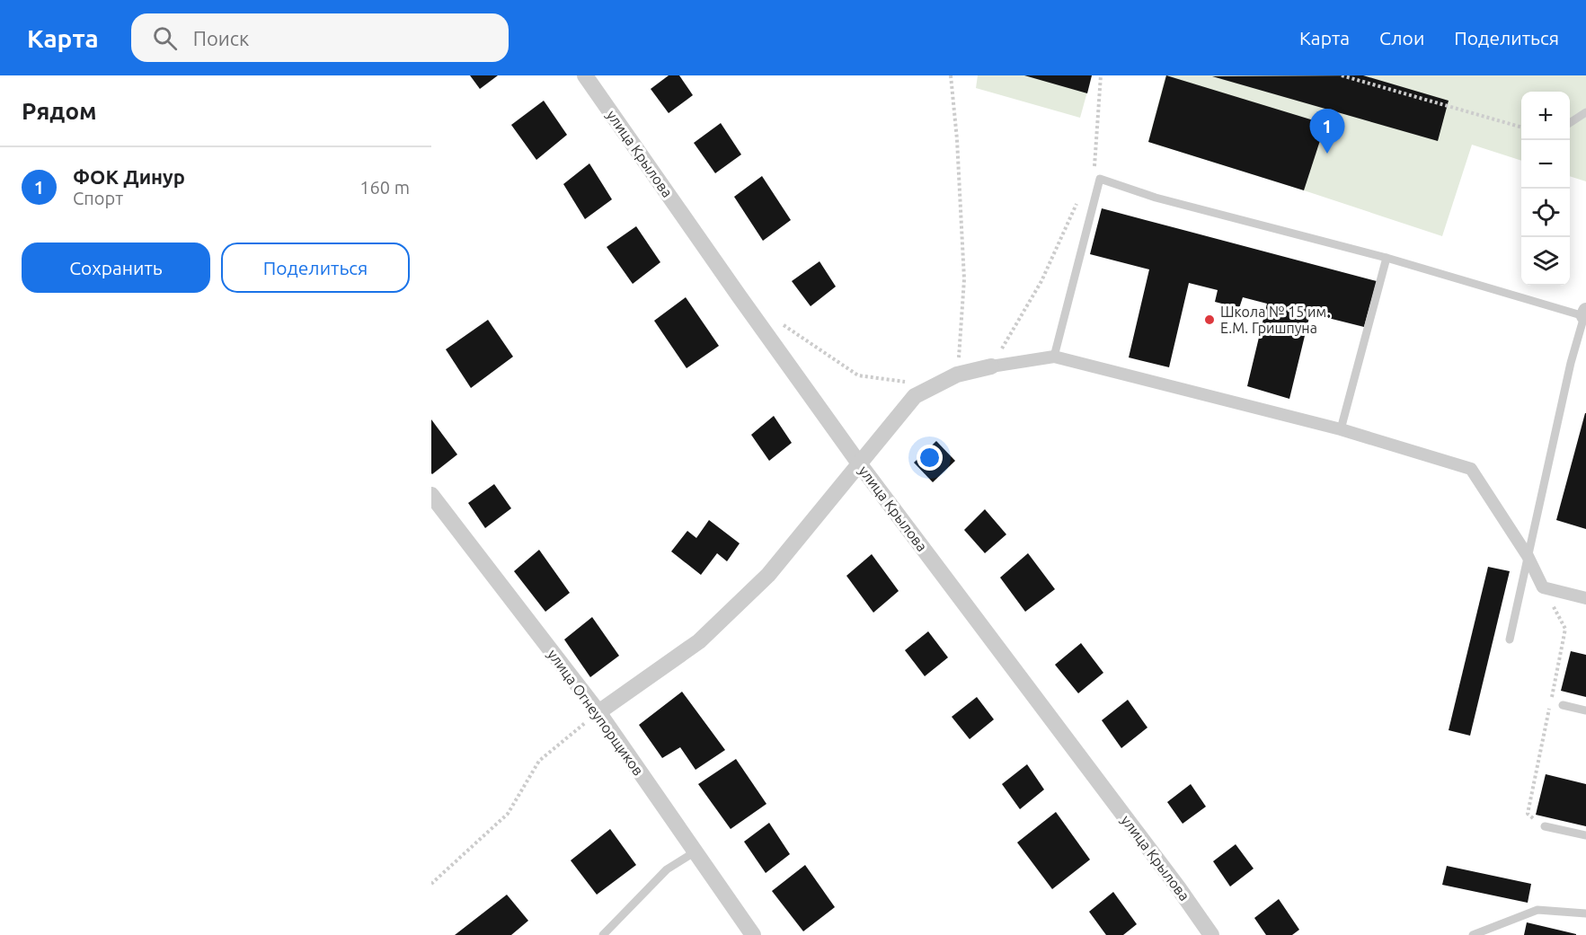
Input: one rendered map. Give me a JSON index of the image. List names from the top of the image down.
{
  "streets": {
    "street": ["улица Крылова", "улица Огнеупорщиков"]
  },
  "places": ["Школа № 15 им. Е.М. Гришпуна"],
  "page": {
    "header": "Карта",
    "search": "Поиск",
    "nav": ["Карта", "Слои", "Поделиться"],
    "heading": "Рядом",
    "map_buttons": ["+", "−"],
    "pins": "1",
    "list": [
      {
        "mark": "1",
        "name": "ФОК Динур",
        "note": "Спорт",
        "value": "160 m"
      }
    ],
    "buttons": ["Сохранить", "Поделиться"]
  }
}
